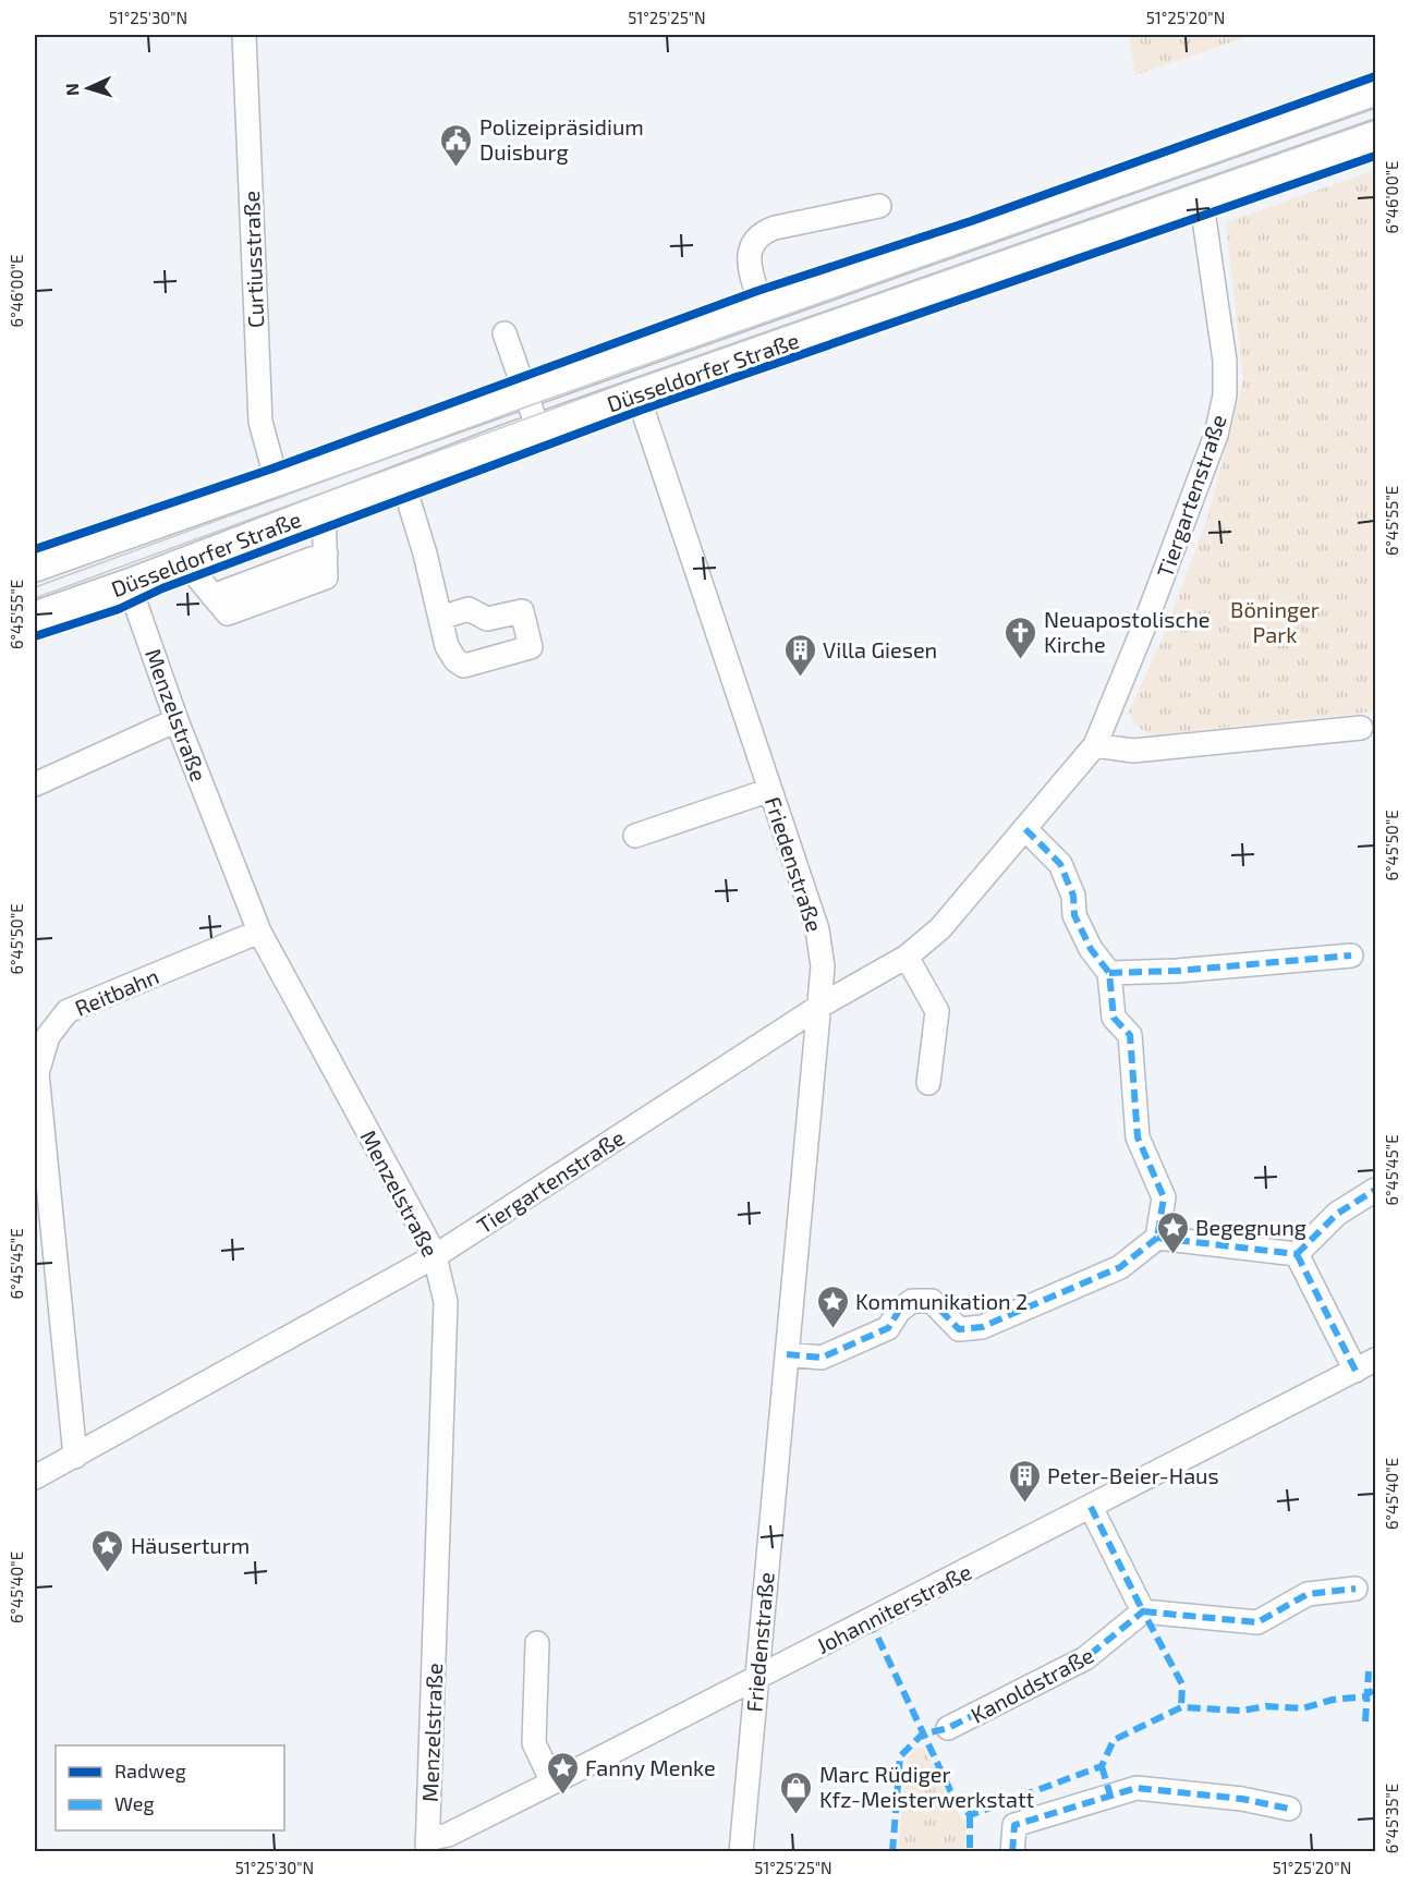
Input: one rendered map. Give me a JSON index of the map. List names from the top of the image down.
{
  "streets": {
    "main road": ["Düsseldorfer Straße"],
    "street": [
      "Curtiusstraße",
      "Tiergartenstraße",
      "Menzelstraße",
      "Friedenstraße",
      "Reitbahn",
      "Johanniterstraße",
      "Kanoldstraße"
    ]
  },
  "crossings": [
    ["Curtiusstraße", "Düsseldorfer Straße"],
    ["Düsseldorfer Straße", "Tiergartenstraße"],
    ["Düsseldorfer Straße", "Menzelstraße"],
    ["Düsseldorfer Straße", "Friedenstraße"],
    ["Tiergartenstraße", "Menzelstraße"],
    ["Tiergartenstraße", "Friedenstraße"],
    ["Tiergartenstraße", "Reitbahn"],
    ["Menzelstraße", "Reitbahn"],
    ["Menzelstraße", "Johanniterstraße"],
    ["Friedenstraße", "Johanniterstraße"]
  ],
  "parks": ["Böninger Park"],
  "places": {
    "public building": ["Polizeipräsidium Duisburg"],
    "church": ["Neuapostolische Kirche"],
    "building": ["Villa Giesen", "Peter-Beier-Haus"],
    "place": [
      "Begegnung",
      "Kommunikation 2",
      "Häuserturm",
      "Fanny Menke"
    ],
    "shop": ["Marc Rüdiger Kfz-Meisterwerkstatt"]
  },
  "legend": ["Radweg", "Weg"],
  "north": "left",
  "coordinates": [
    "51°25'30\"N",
    "51°25'25\"N",
    "51°25'20\"N",
    "6°46'00\"E",
    "6°45'55\"E",
    "6°45'50\"E",
    "6°45'45\"E",
    "6°45'40\"E",
    "6°45'35\"E"
  ]
}
